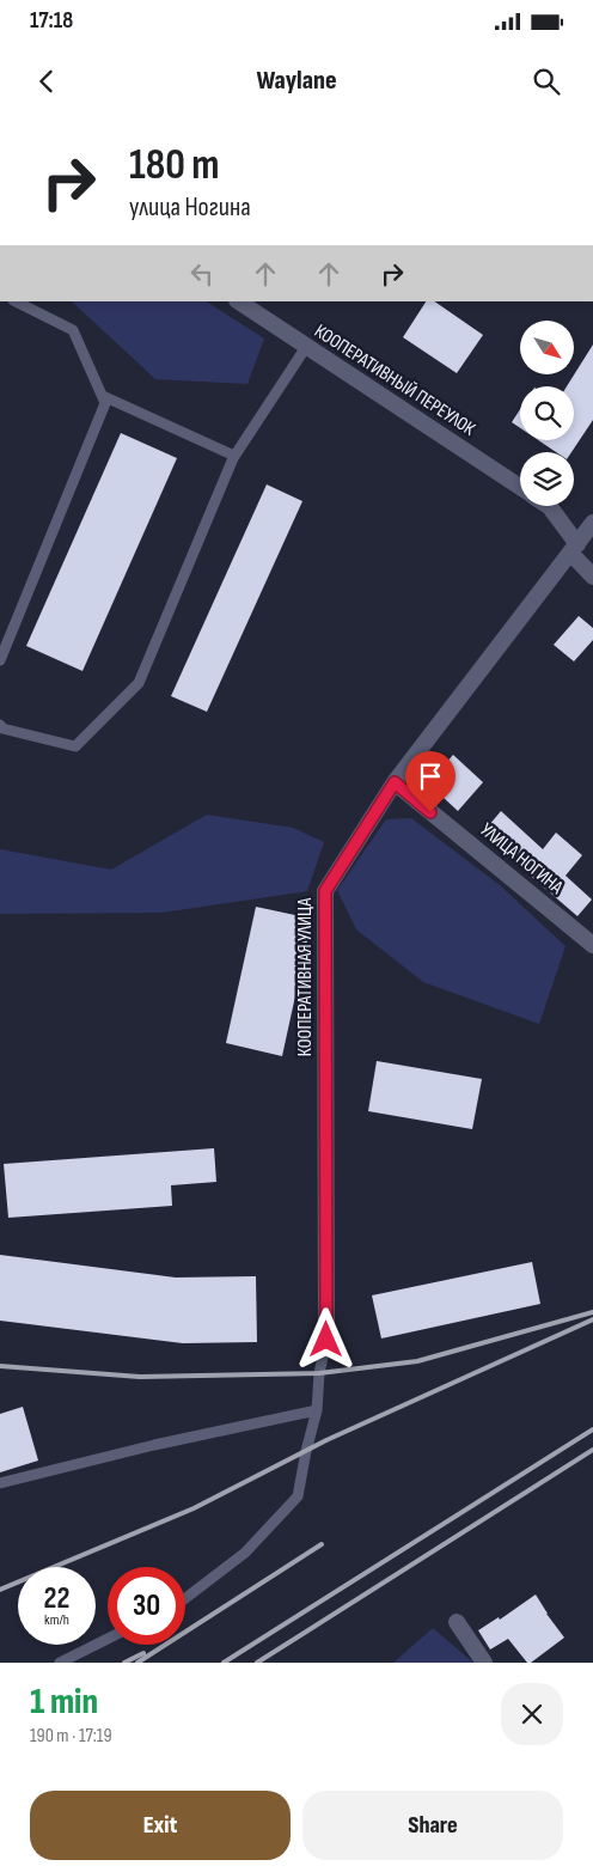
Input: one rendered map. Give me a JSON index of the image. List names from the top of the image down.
{
  "streets": {
    "street": ["КООПЕРАТИВНЫЙ ПЕРЕУЛОК", "УЛИЦА НОГИНА", "КООПЕРАТИВНАЯ УЛИЦА"]
  },
  "crossings": [
    ["КООПЕРАТИВНЫЙ ПЕРЕУЛОК", "КООПЕРАТИВНАЯ УЛИЦА"],
    ["УЛИЦА НОГИНА", "КООПЕРАТИВНАЯ УЛИЦА"]
  ],
  "north": "bottom right",
  "page": {
    "status": "17:18",
    "header": "Waylane",
    "turn": ["180 m", "улица Ногина"],
    "speed": "22 km/h",
    "limit": "30",
    "heading": ["1 min", "190 m · 17:19"],
    "buttons": ["Exit", "Share"]
  }
}
